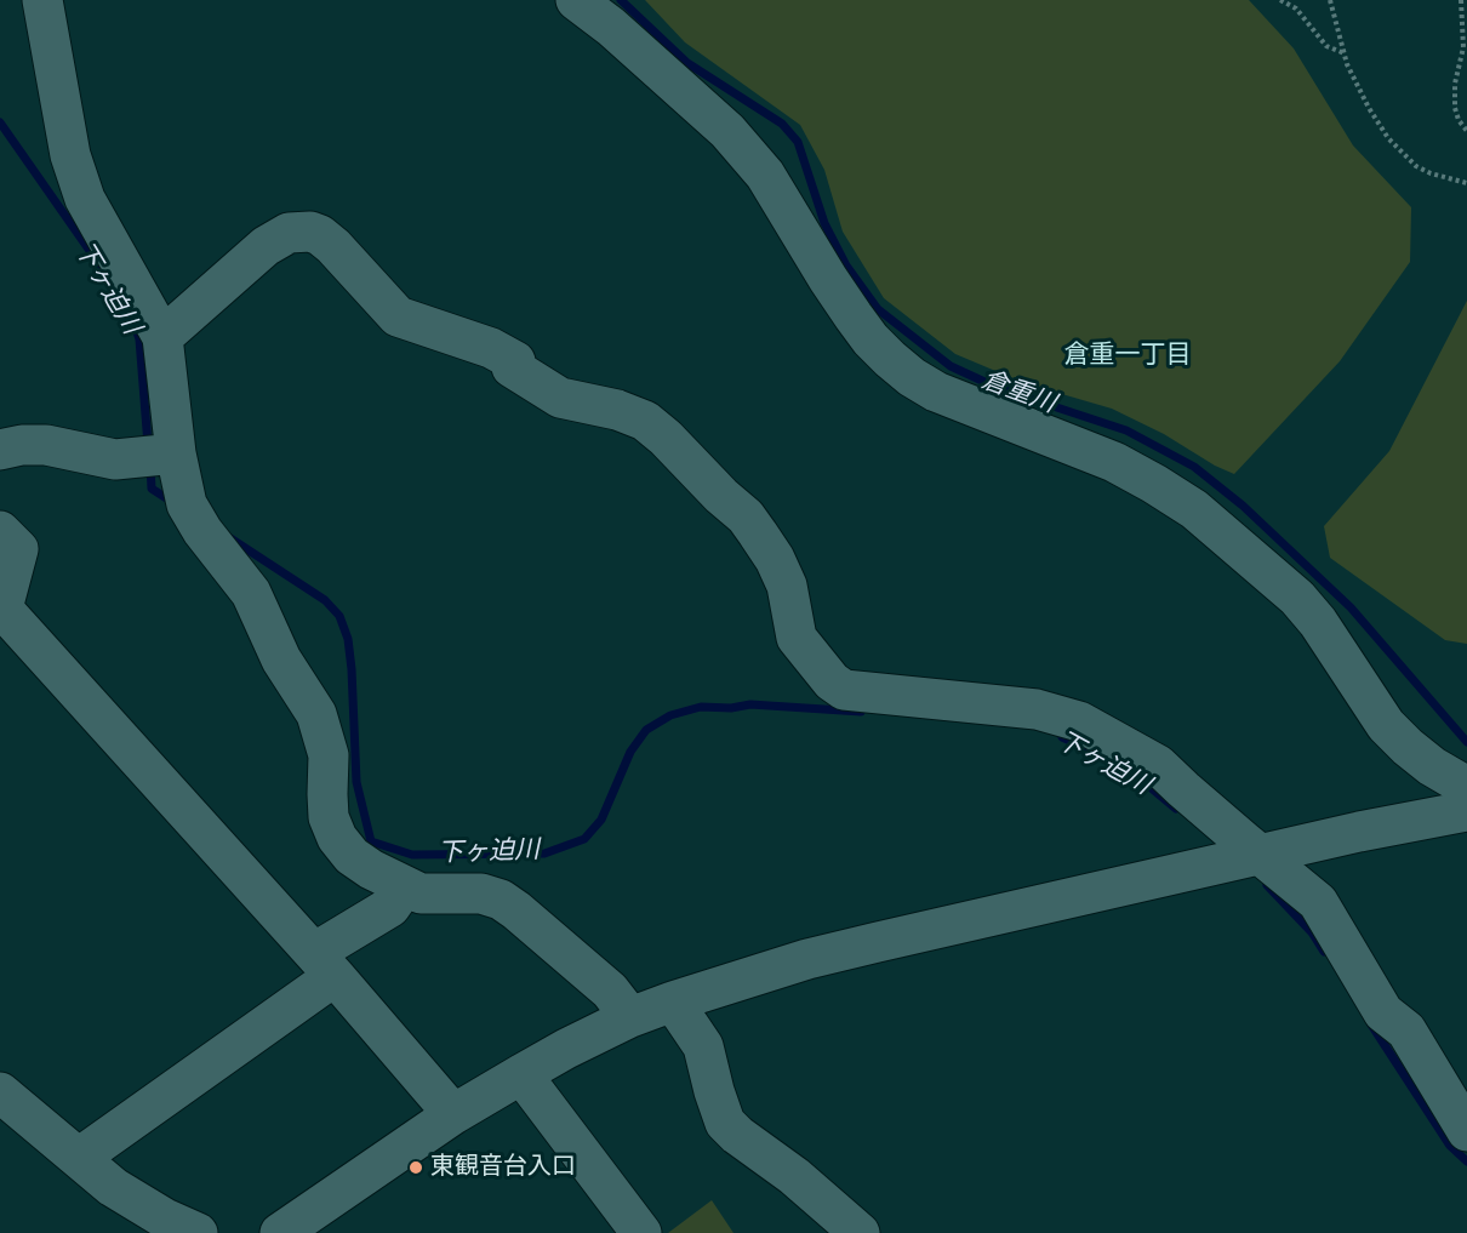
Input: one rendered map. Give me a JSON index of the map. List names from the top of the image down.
{
  "districts": ["倉重一丁目"],
  "water": ["下ヶ迫川", "倉重川"],
  "places": ["東観音台入口"]
}
